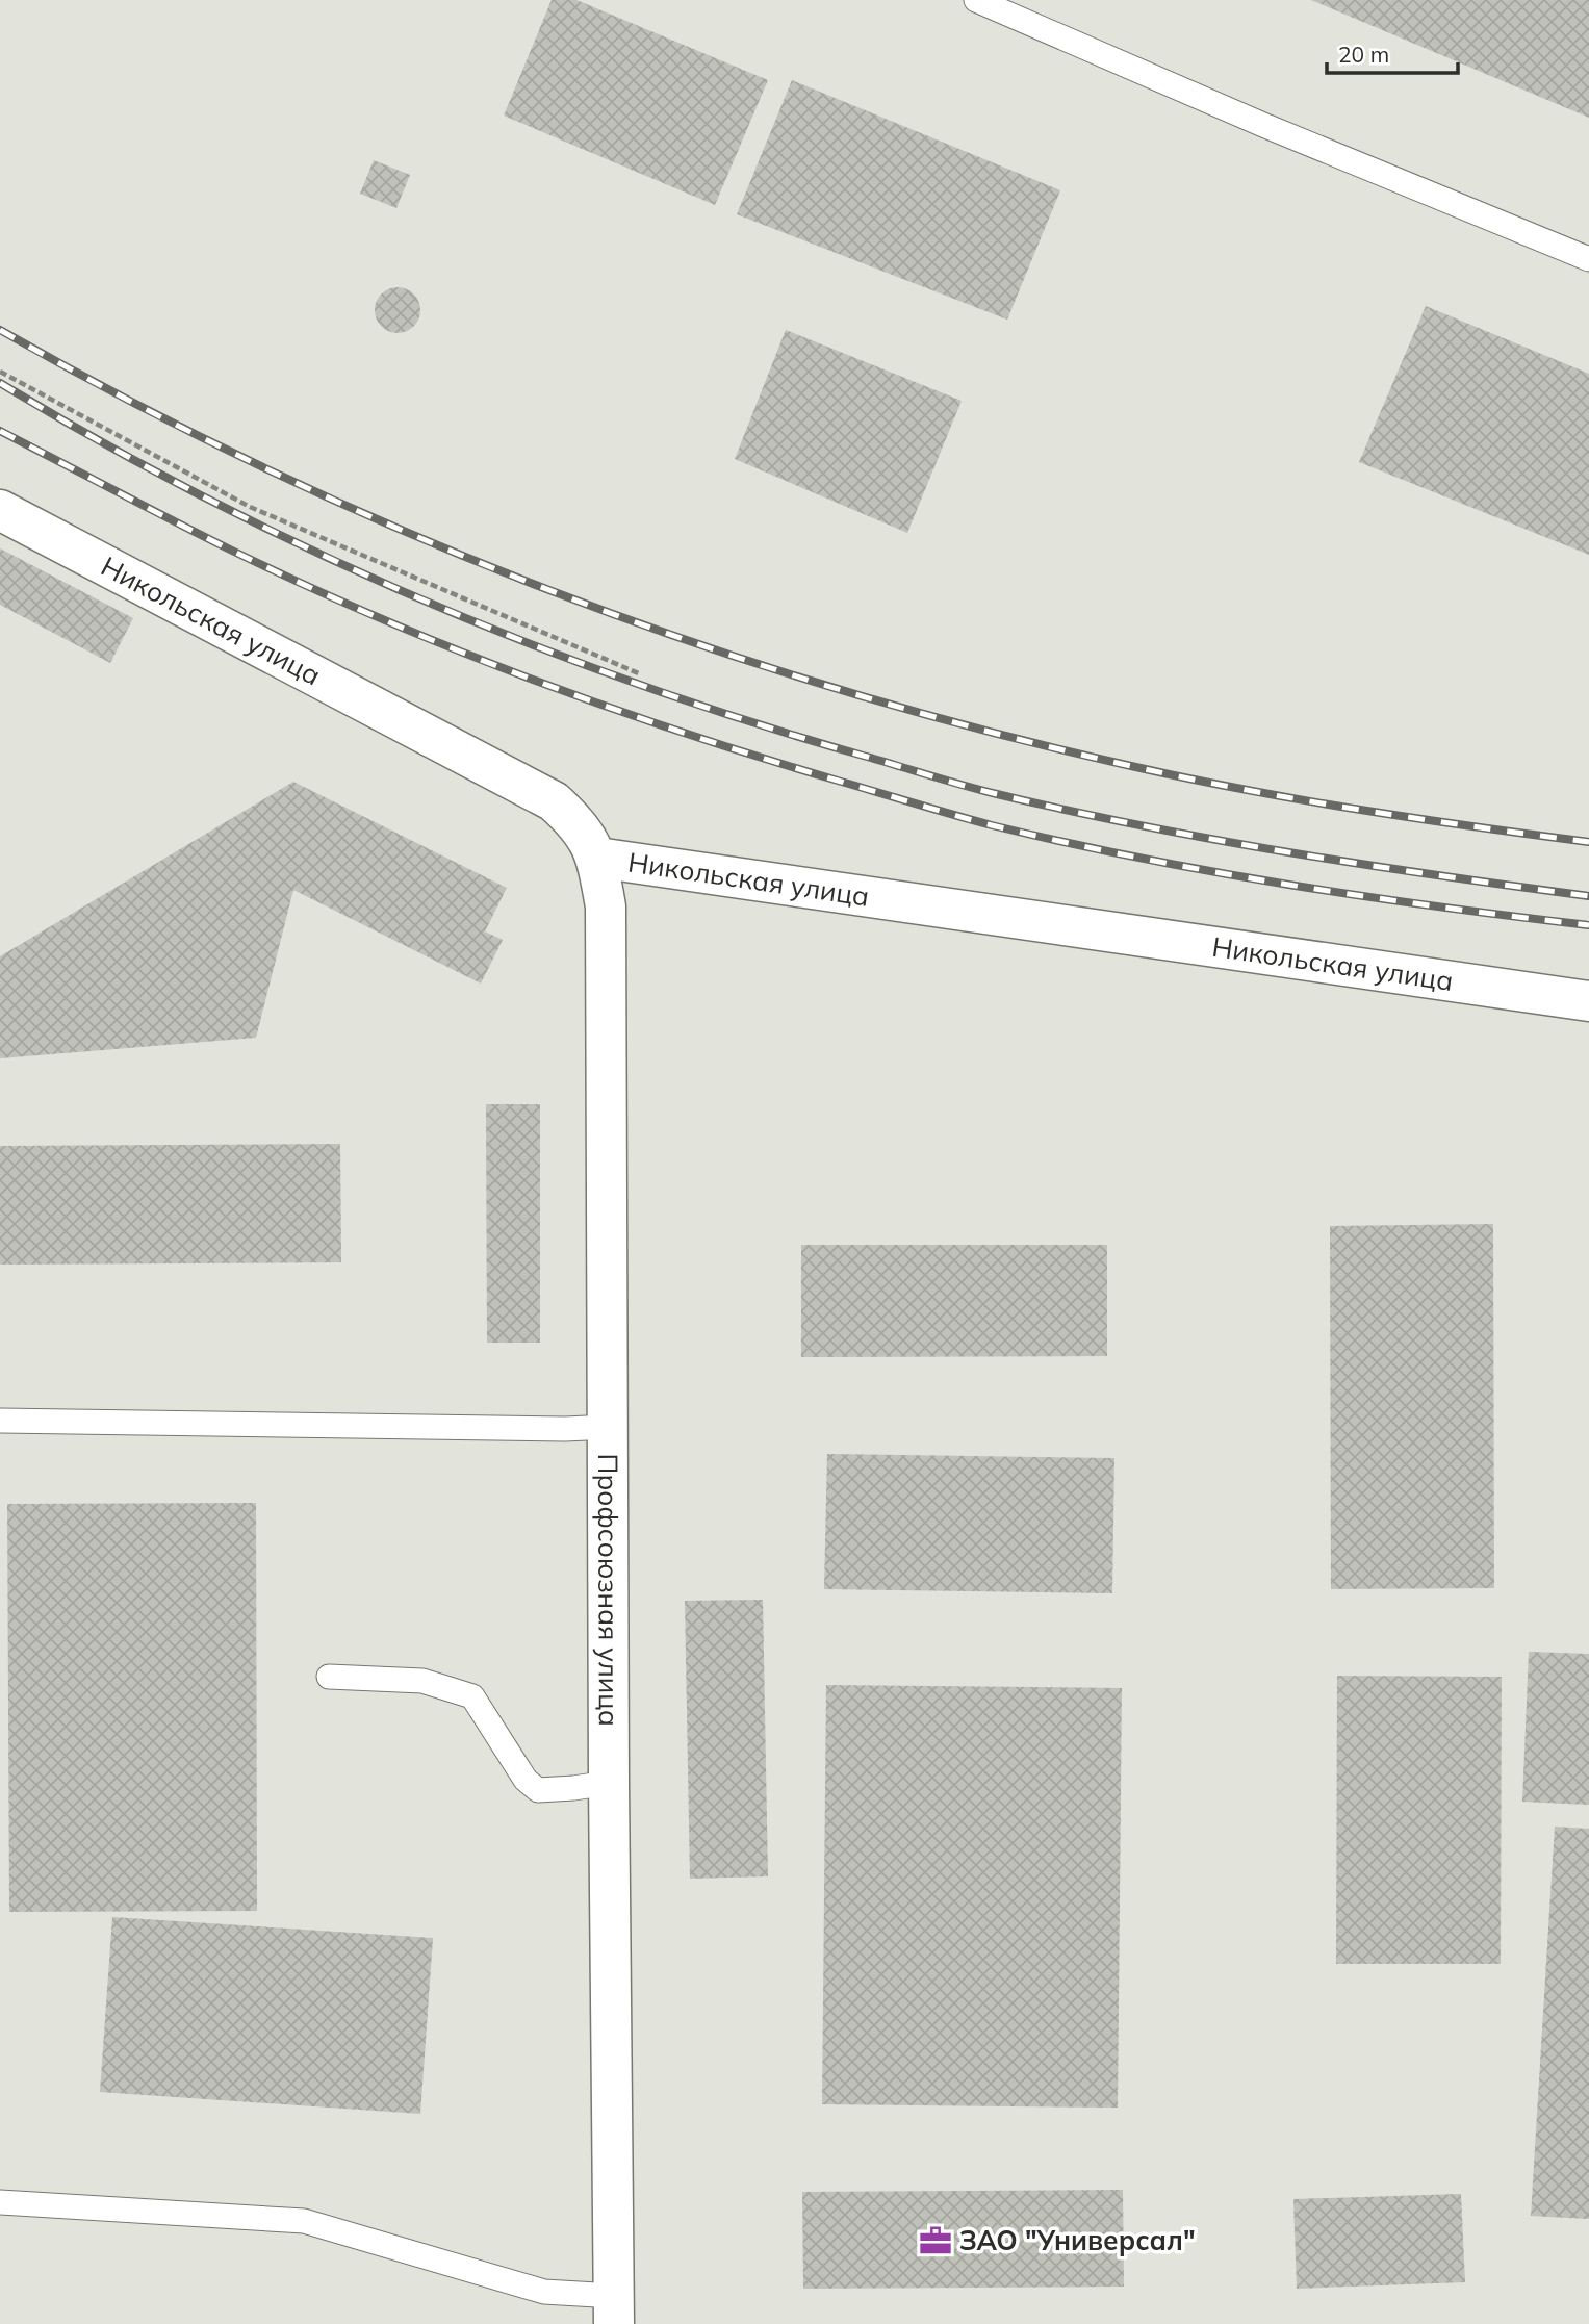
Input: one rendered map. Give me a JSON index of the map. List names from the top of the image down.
{
  "streets": {
    "street": ["Никольская улица", "Профсоюзная улица"]
  },
  "crossings": [
    ["Никольская улица", "Профсоюзная улица"]
  ],
  "places": {
    "office": ["ЗАО \"Универсал\""]
  },
  "scale_bar": "20 m"
}
